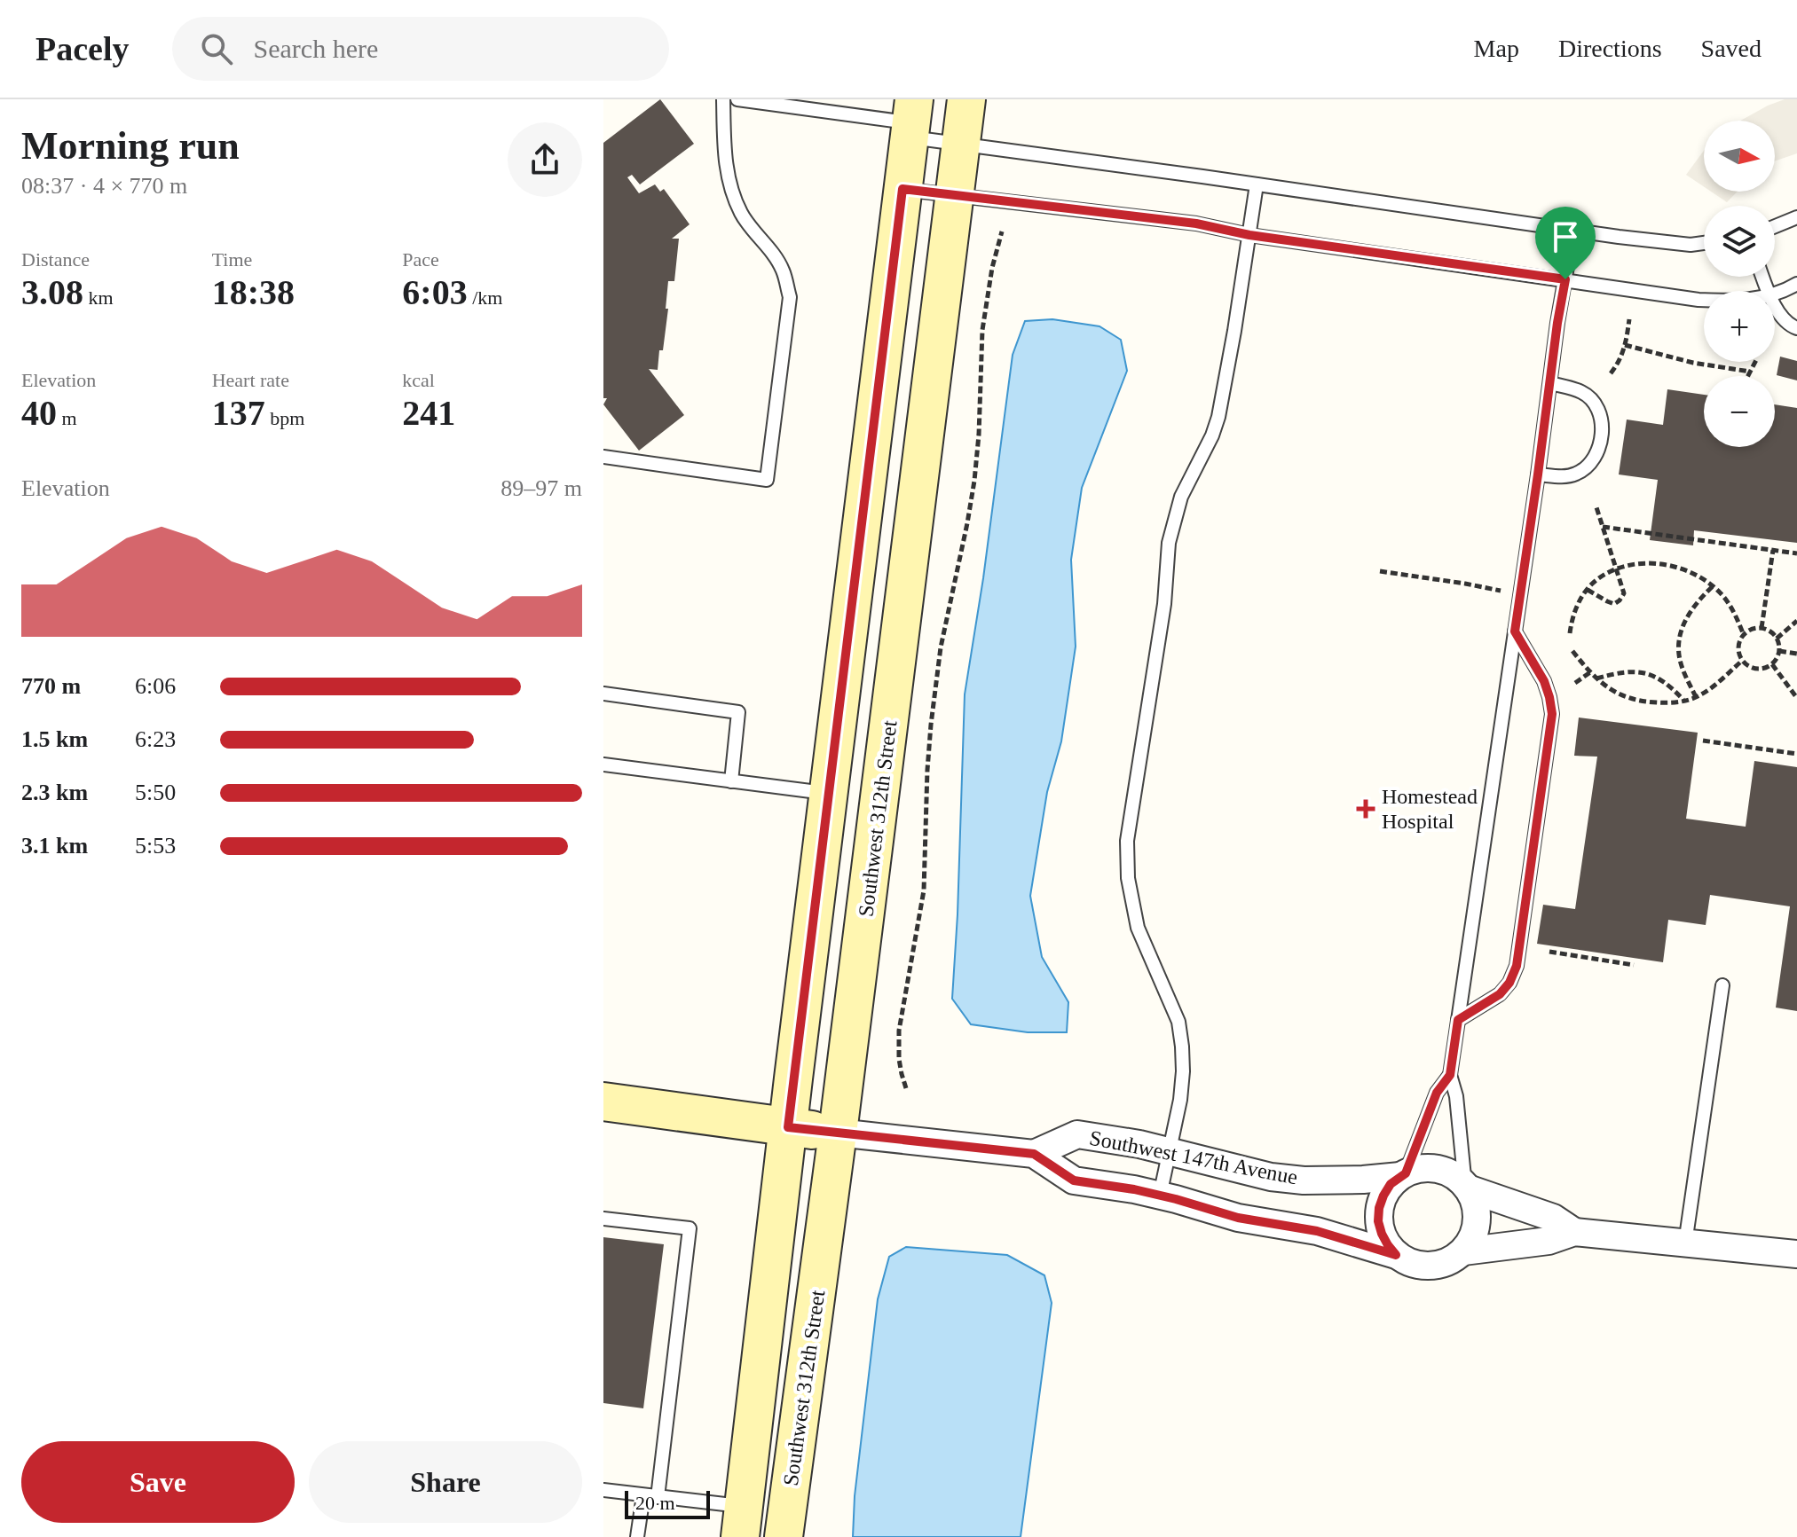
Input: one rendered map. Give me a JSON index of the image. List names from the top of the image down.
{
  "streets": {
    "main road": ["Southwest 312th Street", "Southwest 147th Avenue"]
  },
  "crossings": [
    ["Southwest 312th Street", "Southwest 147th Avenue"]
  ],
  "places": {
    "health": ["Homestead Hospital"]
  },
  "scale_bar": "20 m",
  "north": "right",
  "page": {
    "header": "Pacely",
    "search": "Search here",
    "nav": ["Map", "Directions", "Saved"],
    "heading": ["Morning run", "08:37 · 4 × 770 m"],
    "map_buttons": ["+", "−"],
    "stats": [
      ["Distance", "3.08 km"],
      ["Time", "18:38"],
      ["Pace", "6:03 /km"],
      ["Elevation", "40 m"],
      ["Heart rate", "137 bpm"],
      ["kcal", "241"]
    ],
    "chart": ["Elevation", "89–97 m"],
    "list": [
      {
        "name": "770 m",
        "note": "6:06"
      },
      {
        "name": "1.5 km",
        "note": "6:23"
      },
      {
        "name": "2.3 km",
        "note": "5:50"
      },
      {
        "name": "3.1 km",
        "note": "5:53"
      }
    ],
    "buttons": ["Save", "Share"],
    "scale": "20 m"
  }
}
